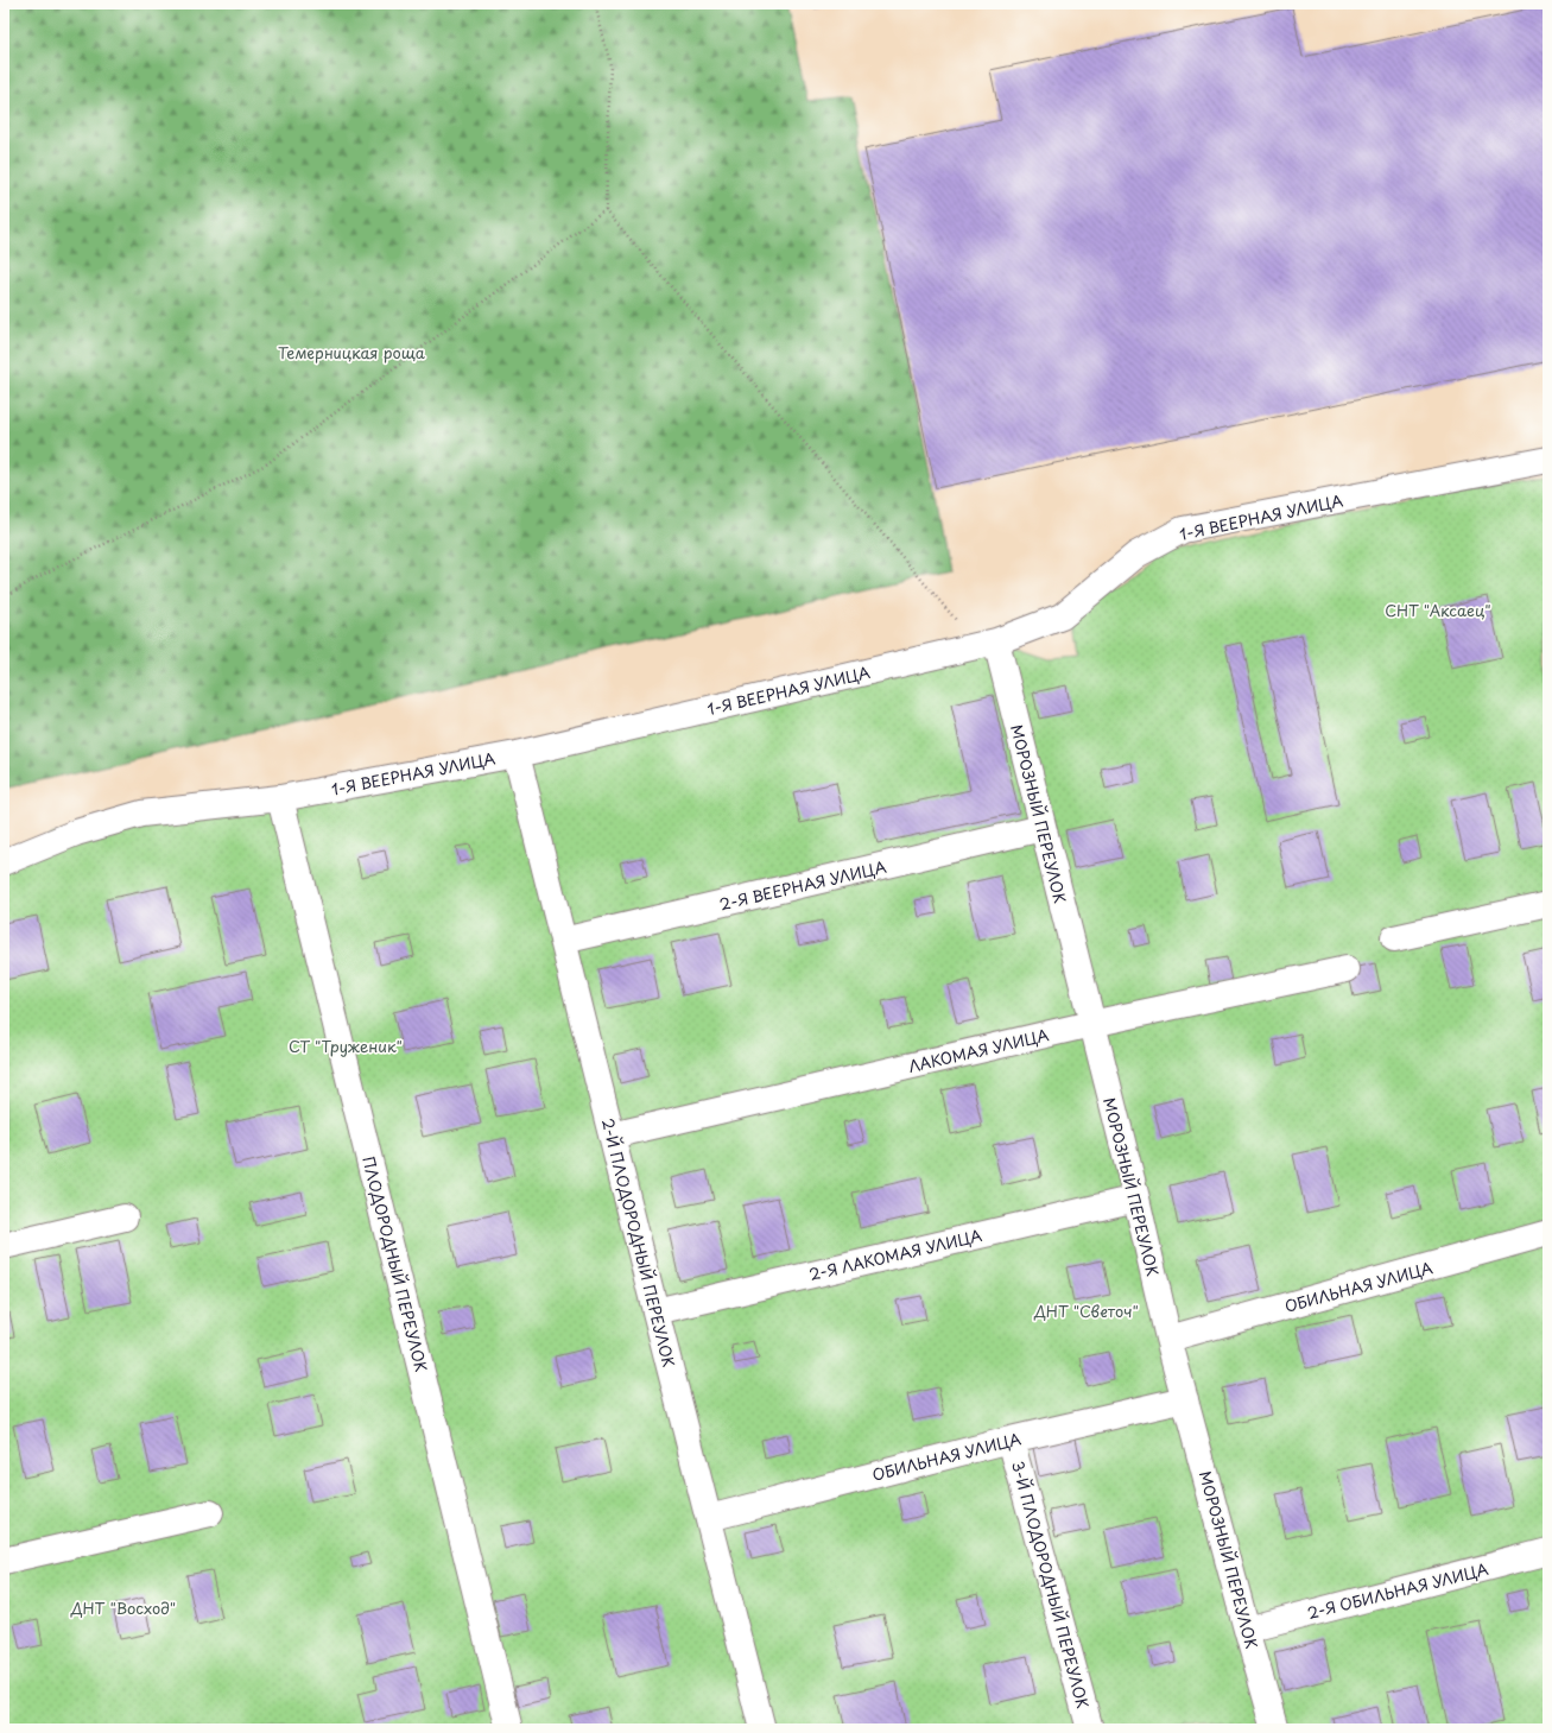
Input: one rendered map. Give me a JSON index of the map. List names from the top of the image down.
{
  "streets": {
    "street": [
      "1-Я ВЕЕРНАЯ УЛИЦА",
      "МОРОЗНЫЙ ПЕРЕУЛОК",
      "2-Я ВЕЕРНАЯ УЛИЦА",
      "ЛАКОМАЯ УЛИЦА",
      "2-Й ПЛОДОРОДНЫЙ ПЕРЕУЛОК",
      "2-Я ЛАКОМАЯ УЛИЦА",
      "ПЛОДОРОДНЫЙ ПЕРЕУЛОК",
      "ОБИЛЬНАЯ УЛИЦА",
      "3-Й ПЛОДОРОДНЫЙ ПЕРЕУЛОК",
      "2-Я ОБИЛЬНАЯ УЛИЦА"
    ]
  },
  "crossings": [
    ["1-Я ВЕЕРНАЯ УЛИЦА", "МОРОЗНЫЙ ПЕРЕУЛОК"],
    ["1-Я ВЕЕРНАЯ УЛИЦА", "2-Й ПЛОДОРОДНЫЙ ПЕРЕУЛОК"],
    ["1-Я ВЕЕРНАЯ УЛИЦА", "ПЛОДОРОДНЫЙ ПЕРЕУЛОК"],
    ["МОРОЗНЫЙ ПЕРЕУЛОК", "2-Я ВЕЕРНАЯ УЛИЦА"],
    ["МОРОЗНЫЙ ПЕРЕУЛОК", "ЛАКОМАЯ УЛИЦА"],
    ["МОРОЗНЫЙ ПЕРЕУЛОК", "2-Я ЛАКОМАЯ УЛИЦА"],
    ["МОРОЗНЫЙ ПЕРЕУЛОК", "ОБИЛЬНАЯ УЛИЦА"],
    ["МОРОЗНЫЙ ПЕРЕУЛОК", "2-Я ОБИЛЬНАЯ УЛИЦА"],
    ["2-Я ВЕЕРНАЯ УЛИЦА", "2-Й ПЛОДОРОДНЫЙ ПЕРЕУЛОК"],
    ["ЛАКОМАЯ УЛИЦА", "2-Й ПЛОДОРОДНЫЙ ПЕРЕУЛОК"],
    ["2-Й ПЛОДОРОДНЫЙ ПЕРЕУЛОК", "2-Я ЛАКОМАЯ УЛИЦА"],
    ["2-Й ПЛОДОРОДНЫЙ ПЕРЕУЛОК", "ОБИЛЬНАЯ УЛИЦА"],
    ["ОБИЛЬНАЯ УЛИЦА", "3-Й ПЛОДОРОДНЫЙ ПЕРЕУЛОК"]
  ],
  "parks": [
    "Темерницкая роща",
    "СНТ \"Аксаец\"",
    "СТ \"Труженик\"",
    "ДНТ \"Светоч\"",
    "ДНТ \"Восход\""
  ]
}
